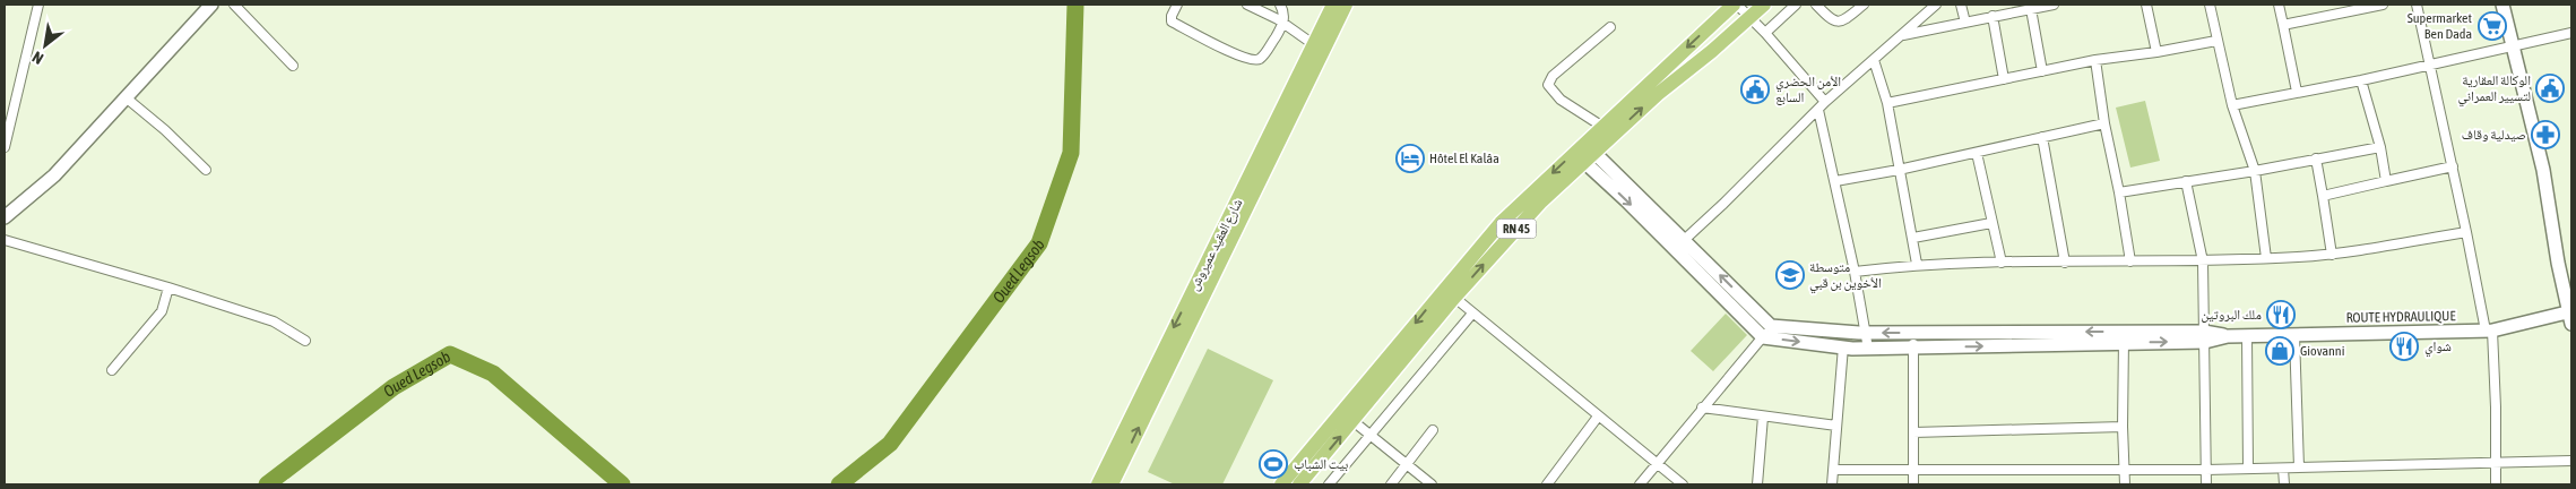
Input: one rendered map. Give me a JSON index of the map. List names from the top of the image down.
{
  "streets": {
    "main road": ["RN 45", "شارع العقيد عميروش", "ROUTE HYDRAULIQUE"]
  },
  "water": ["Oued Legsob"],
  "places": {
    "supermarket": ["Supermarket Ben Dada"],
    "public building": ["الوكالة العقارية لتسيير العمراني", "الأمن الحضري السابع"],
    "pharmacy": ["صيدلية وقاف"],
    "hotel": ["Hôtel El Kalâa"],
    "school or university": ["متوسطة الأخوين بن قبي"],
    "restaurant": ["ملك البروتين", "شواي"],
    "shop": ["Giovanni"],
    "sports": ["بيت الشباب"]
  },
  "north": "bottom left"
}
